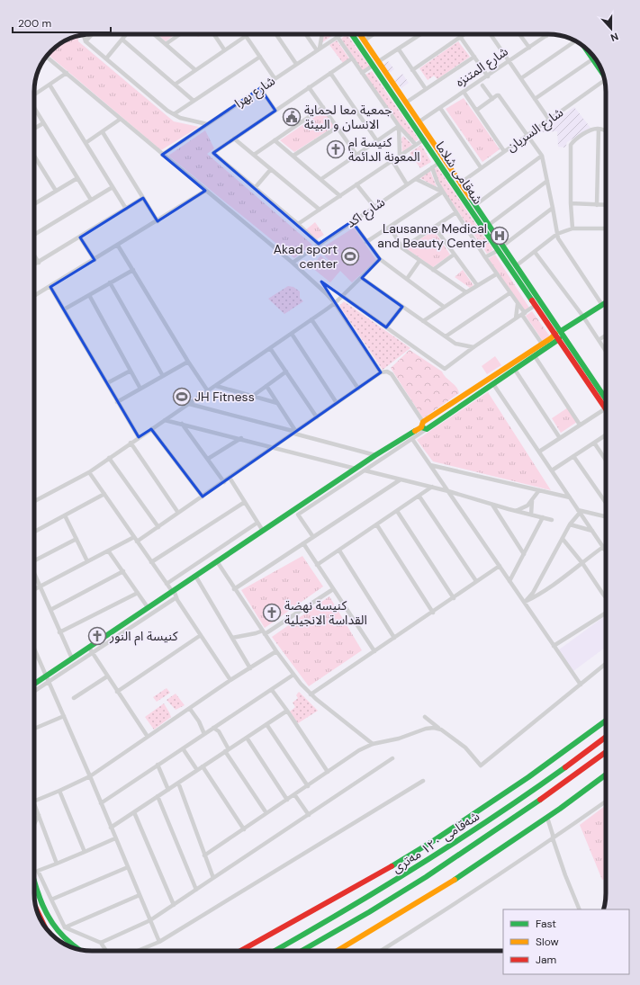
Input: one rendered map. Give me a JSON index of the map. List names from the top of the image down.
{
  "streets": {
    "main road": ["شەقامی شلاما", "شەقامی ١٢٠ مەتری"],
    "street": [
      "شارع المتنزه",
      "شارع بهرا",
      "شارع السريان",
      "شارع اكد"
    ]
  },
  "crossings": [
    ["شارع المتنزه", "شەقامی شلاما"],
    ["شارع السريان", "شەقامی شلاما"],
    ["شەقامی شلاما", "شارع اكد"]
  ],
  "places": {
    "public building": ["جمعية معا لحماية الانسان و البيئة"],
    "church": ["كنيسة ام المعونة الدائمة", "كنيسة نهضة القداسة الانجيلية", "كنيسة ام النور"],
    "hospital": ["Lausanne Medical and Beauty Center"],
    "sports": ["Akad sport center", "JH Fitness"]
  },
  "legend": ["Fast", "Slow", "Jam"],
  "scale_bar": "200 m",
  "north": "bottom"
}
